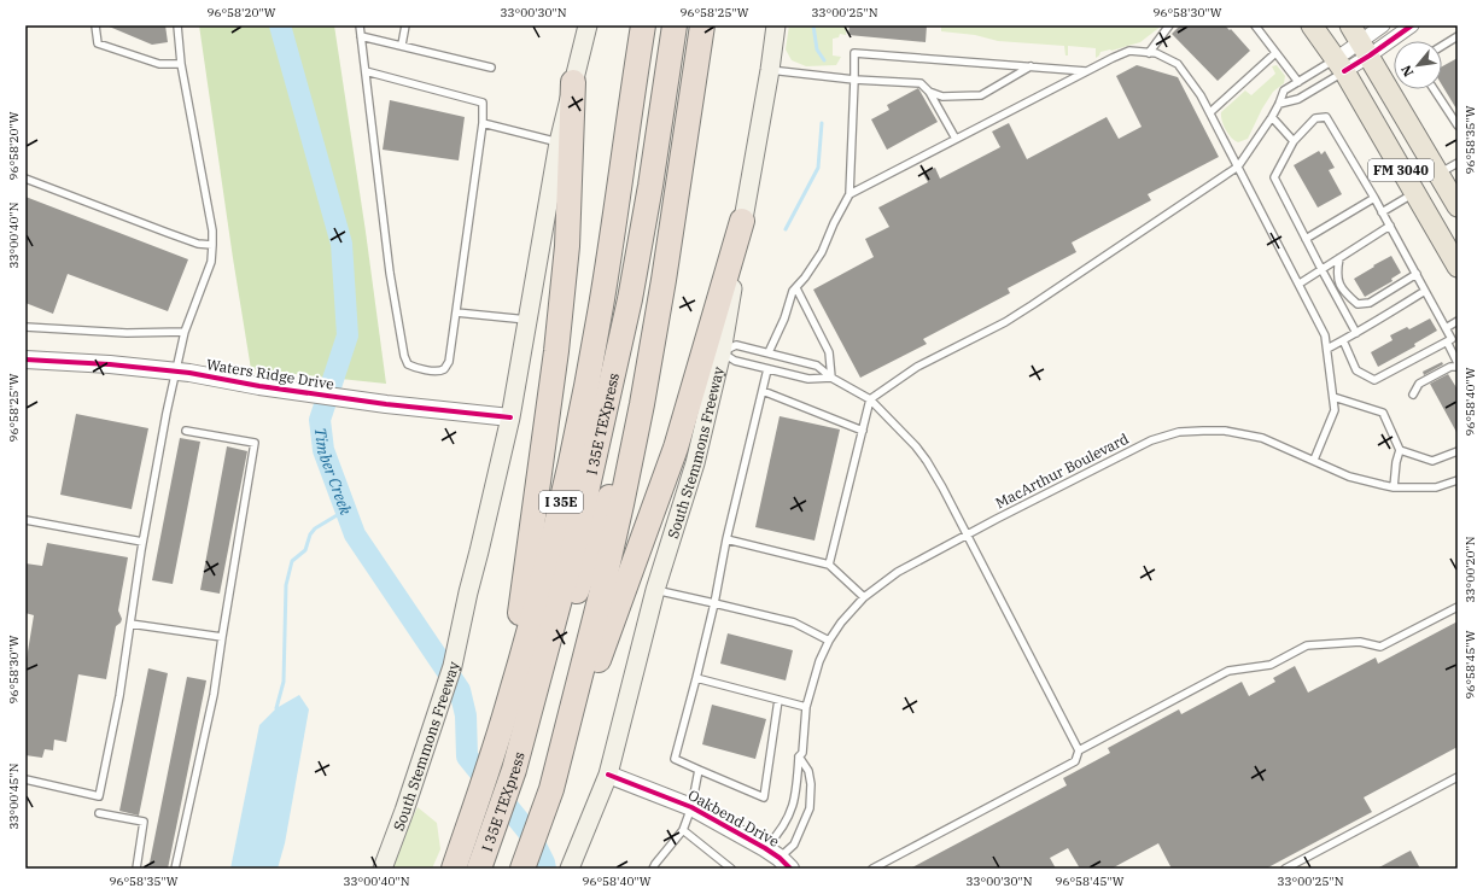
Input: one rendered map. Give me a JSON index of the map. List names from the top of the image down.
{
  "streets": {
    "highway": ["I 35E TEXpress", "I 35E"],
    "main road": ["FM 3040", "South Stemmons Freeway"],
    "street": ["Waters Ridge Drive", "Oakbend Drive"],
    "lane": ["MacArthur Boulevard"]
  },
  "crossings": [
    ["Waters Ridge Drive", "South Stemmons Freeway"],
    ["South Stemmons Freeway", "Oakbend Drive"],
    ["MacArthur Boulevard", "Oakbend Drive"]
  ],
  "water": ["Timber Creek"],
  "north": "bottom left",
  "coordinates": [
    "96°58'20\"W",
    "33°00'30\"N",
    "96°58'25\"W",
    "33°00'25\"N",
    "96°58'30\"W",
    "96°58'35\"W",
    "33°00'40\"N",
    "96°58'40\"W",
    "33°00'20\"N",
    "96°58'45\"W",
    "33°00'45\"N"
  ]
}
